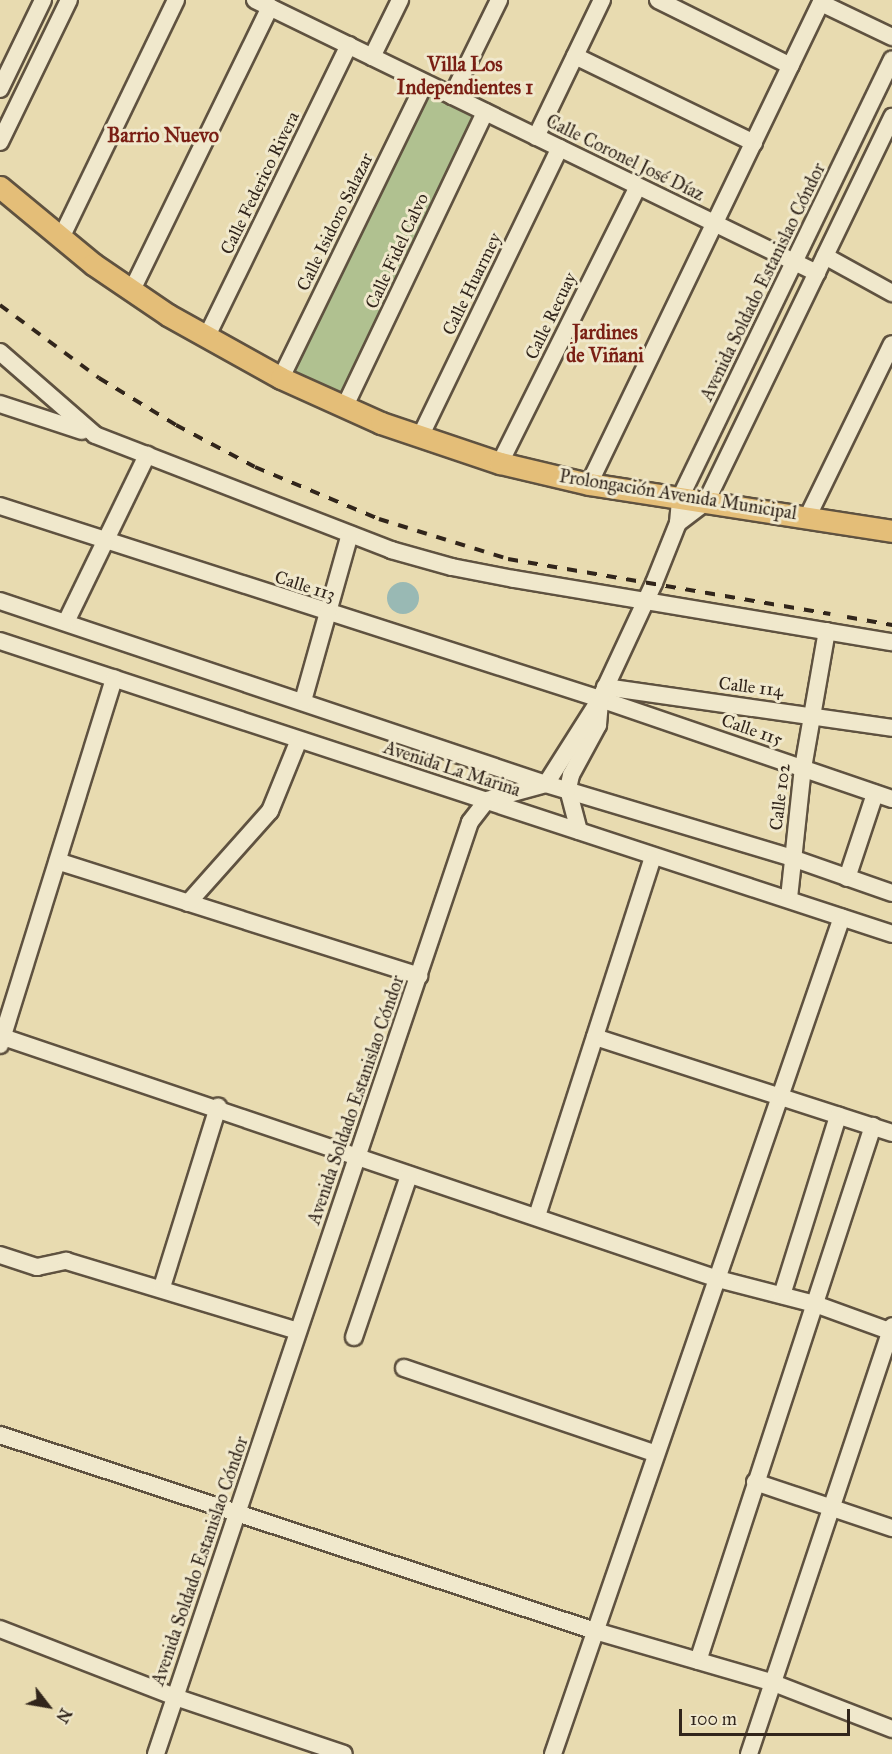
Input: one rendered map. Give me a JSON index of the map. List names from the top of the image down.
{
  "streets": {
    "main road": ["Prolongación Avenida Municipal"],
    "street": [
      "Calle Coronel José Díaz",
      "Calle Federico Rivera",
      "Calle Isidoro Salazar",
      "Calle Fidel Calvo",
      "Avenida Soldado Estanislao Cóndor",
      "Calle Huarmey",
      "Calle Recuay",
      "Calle 113",
      "Calle 114",
      "Calle 115",
      "Avenida La Marina",
      "Calle 102"
    ]
  },
  "crossings": [
    ["Calle Coronel José Díaz", "Calle Federico Rivera"],
    ["Calle Coronel José Díaz", "Calle Isidoro Salazar"],
    ["Calle Coronel José Díaz", "Calle Fidel Calvo"],
    ["Calle Coronel José Díaz", "Avenida Soldado Estanislao Cóndor"],
    ["Calle Coronel José Díaz", "Calle Huarmey"],
    ["Calle Coronel José Díaz", "Calle Recuay"],
    ["Calle Federico Rivera", "Prolongación Avenida Municipal"],
    ["Calle Isidoro Salazar", "Prolongación Avenida Municipal"],
    ["Calle Fidel Calvo", "Prolongación Avenida Municipal"],
    ["Avenida Soldado Estanislao Cóndor", "Prolongación Avenida Municipal"],
    ["Avenida Soldado Estanislao Cóndor", "Calle 113"],
    ["Avenida Soldado Estanislao Cóndor", "Calle 114"],
    ["Avenida Soldado Estanislao Cóndor", "Calle 115"],
    ["Avenida Soldado Estanislao Cóndor", "Avenida La Marina"],
    ["Calle Huarmey", "Prolongación Avenida Municipal"],
    ["Calle Recuay", "Prolongación Avenida Municipal"],
    ["Calle 113", "Calle 114"],
    ["Calle 113", "Calle 115"],
    ["Calle 114", "Calle 115"],
    ["Calle 114", "Calle 102"],
    ["Calle 115", "Calle 102"],
    ["Avenida La Marina", "Calle 102"]
  ],
  "districts": ["Villa Los Independientes 1", "Barrio Nuevo", "Jardines de Viñani"],
  "scale_bar": "100 m",
  "north": "bottom right"
}
